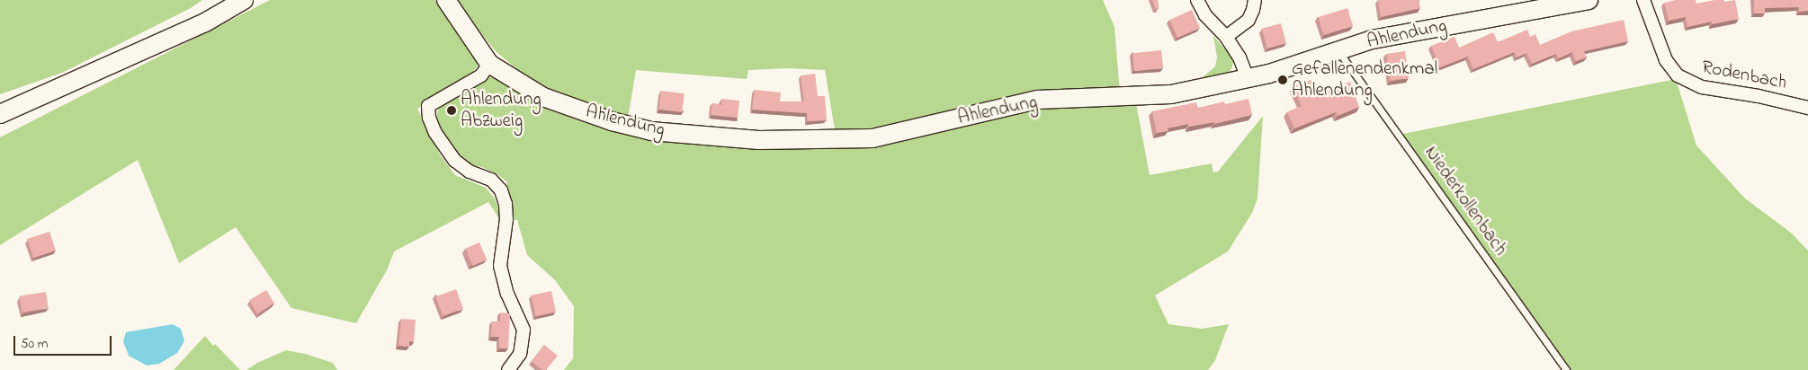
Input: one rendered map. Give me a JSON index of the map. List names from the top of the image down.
{
  "streets": {
    "street": ["Ahlendung", "Rodenbach"],
    "lane": ["Niederkollenbach"]
  },
  "crossings": [
    ["Ahlendung", "Niederkollenbach"]
  ],
  "places": ["Gefallenendenkmal Ahlendung", "Ahlendung Abzweig"],
  "scale_bar": "50 m"
}
